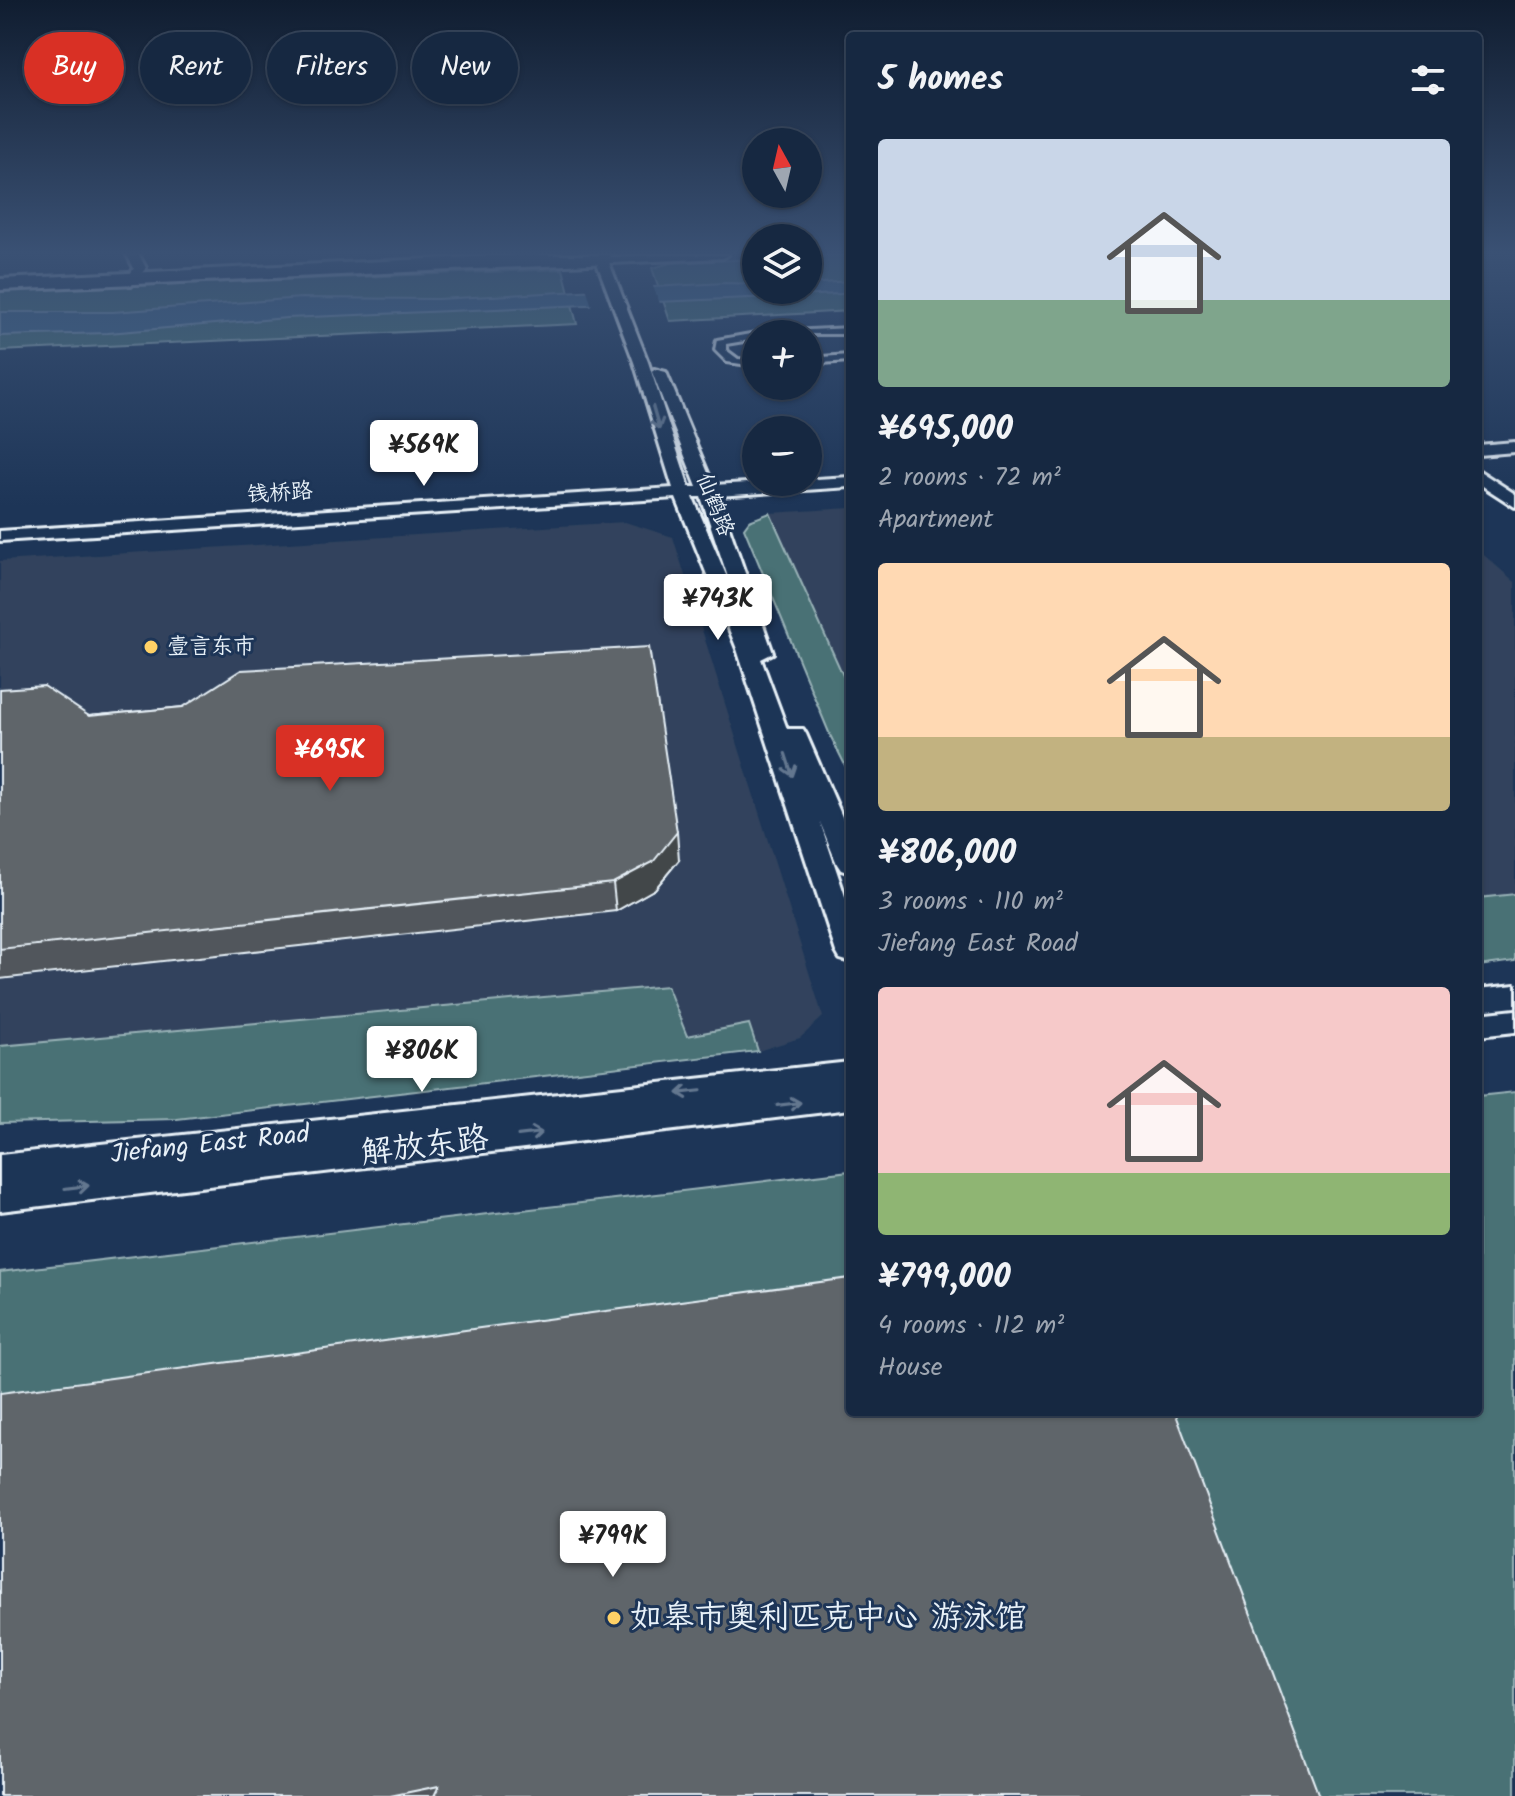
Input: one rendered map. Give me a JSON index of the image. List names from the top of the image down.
{
  "streets": {
    "street": [
      "钱桥路",
      "仙鹤路",
      "Jiefang East Road",
      "解放东路"
    ]
  },
  "crossings": [
    ["钱桥路", "仙鹤路"]
  ],
  "one_way": ["Jiefang East Road", "解放东路"],
  "places": ["壹言东市", "如皋市奥利匹克中心 游泳馆"],
  "north": "top",
  "page": {
    "chip": [
      "Buy",
      "Rent",
      "Filters",
      "New"
    ],
    "heading": "5 homes",
    "map_buttons": ["+", "−"],
    "list": [
      {
        "name": "¥695,000",
        "note": "2 rooms · 72 m² · Apartment"
      },
      {
        "name": "¥806,000",
        "note": "3 rooms · 110 m² · Jiefang East Road"
      },
      {
        "name": "¥799,000",
        "note": "4 rooms · 112 m² · House"
      }
    ],
    "price": [
      "¥569K",
      "¥743K",
      "¥695K",
      "¥806K",
      "¥799K"
    ]
  }
}
